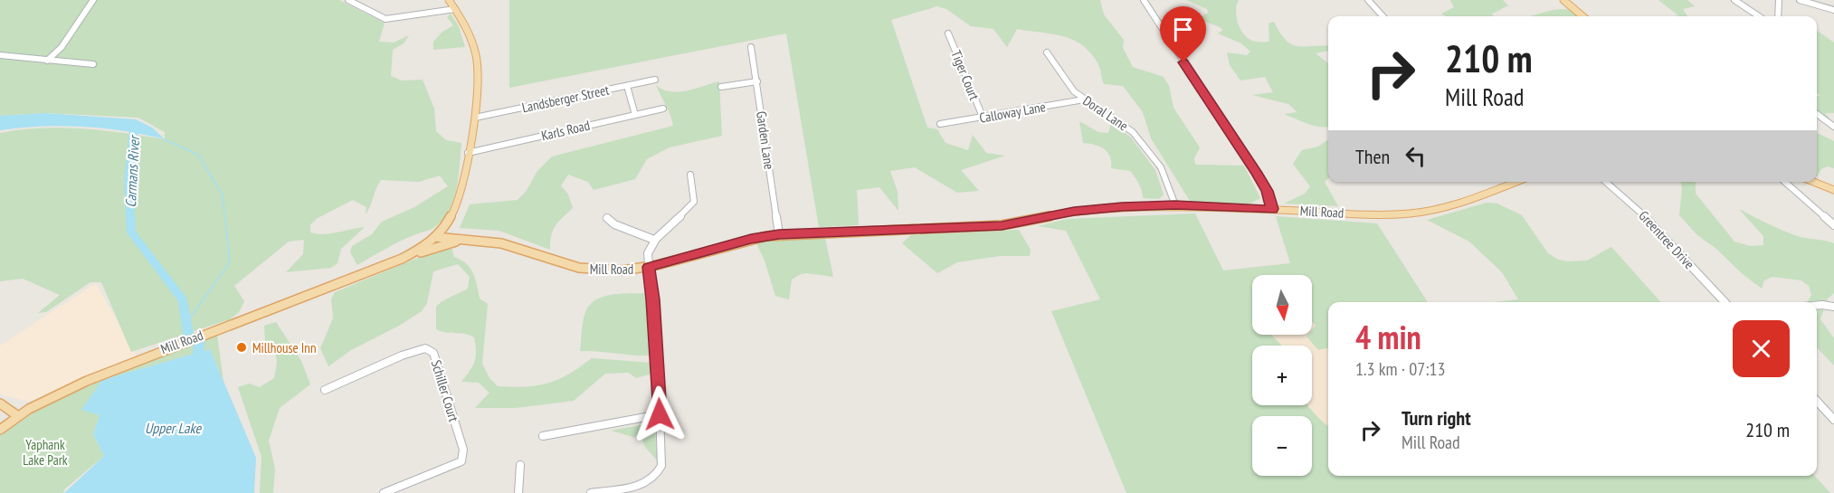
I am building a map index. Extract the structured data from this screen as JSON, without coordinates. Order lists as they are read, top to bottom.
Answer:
{
  "streets": {
    "main road": ["Mill Road"],
    "street": [
      "Tiger Court",
      "Landsberger Street",
      "Calloway Lane",
      "Doral Lane",
      "Karls Road",
      "Garden Lane",
      "Greentree Drive",
      "Schiller Court"
    ]
  },
  "crossings": [
    ["Tiger Court", "Calloway Lane"],
    ["Calloway Lane", "Doral Lane"],
    ["Doral Lane", "Mill Road"],
    ["Garden Lane", "Mill Road"]
  ],
  "water": ["Carmans River", "Upper Lake"],
  "parks": ["Yaphank Lake Park"],
  "places": ["Millhouse Inn"],
  "north": "bottom",
  "page": {
    "turn": ["210 m", "Mill Road"],
    "then": "Then",
    "map_buttons": ["+", "−"],
    "heading": ["4 min", "1.3 km · 07:13"],
    "list": [
      {
        "name": "Turn right",
        "note": "Mill Road",
        "value": "210 m"
      }
    ]
  }
}
